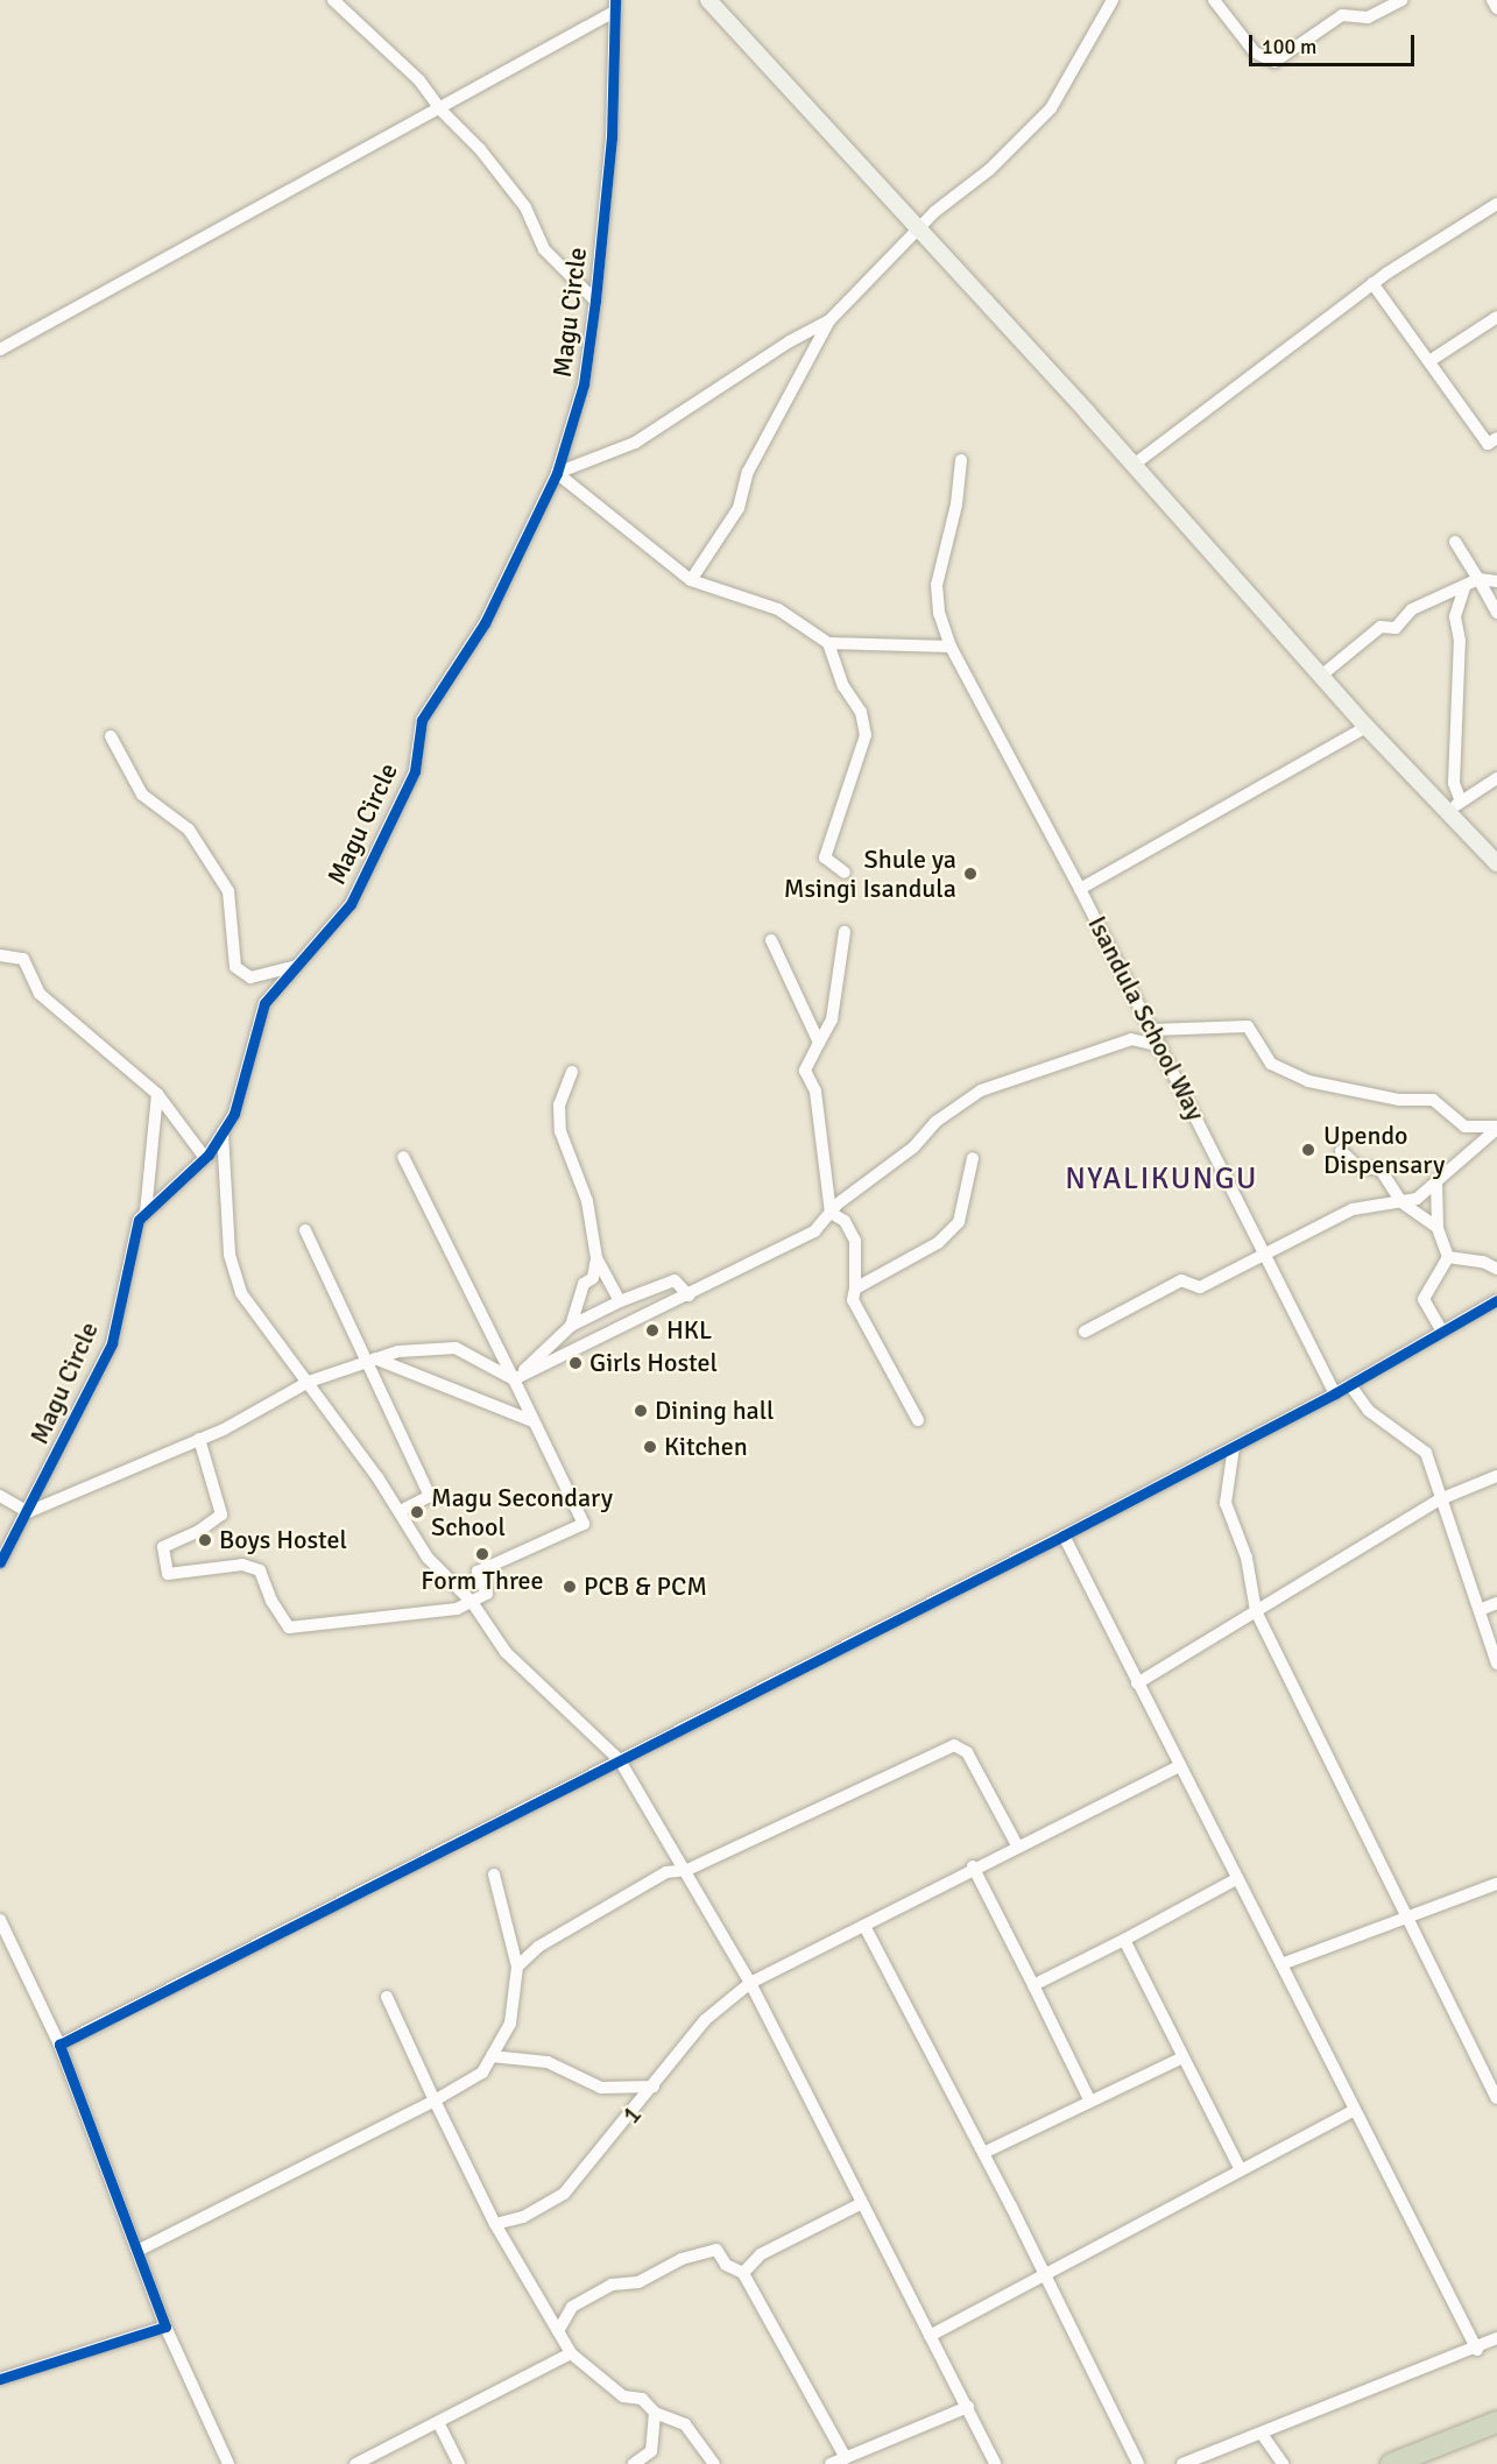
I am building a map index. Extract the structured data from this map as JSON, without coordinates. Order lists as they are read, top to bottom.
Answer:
{
  "streets": {
    "street": ["Magu Circle", "Isandula School Way", "1"]
  },
  "districts": ["NYALIKUNGU"],
  "places": [
    "Shule ya Msingi Isandula",
    "Upendo Dispensary",
    "HKL",
    "Girls Hostel",
    "Dining hall",
    "Kitchen",
    "Magu Secondary School",
    "Boys Hostel",
    "Form Three",
    "PCB & PCM"
  ],
  "scale_bar": "100 m"
}
